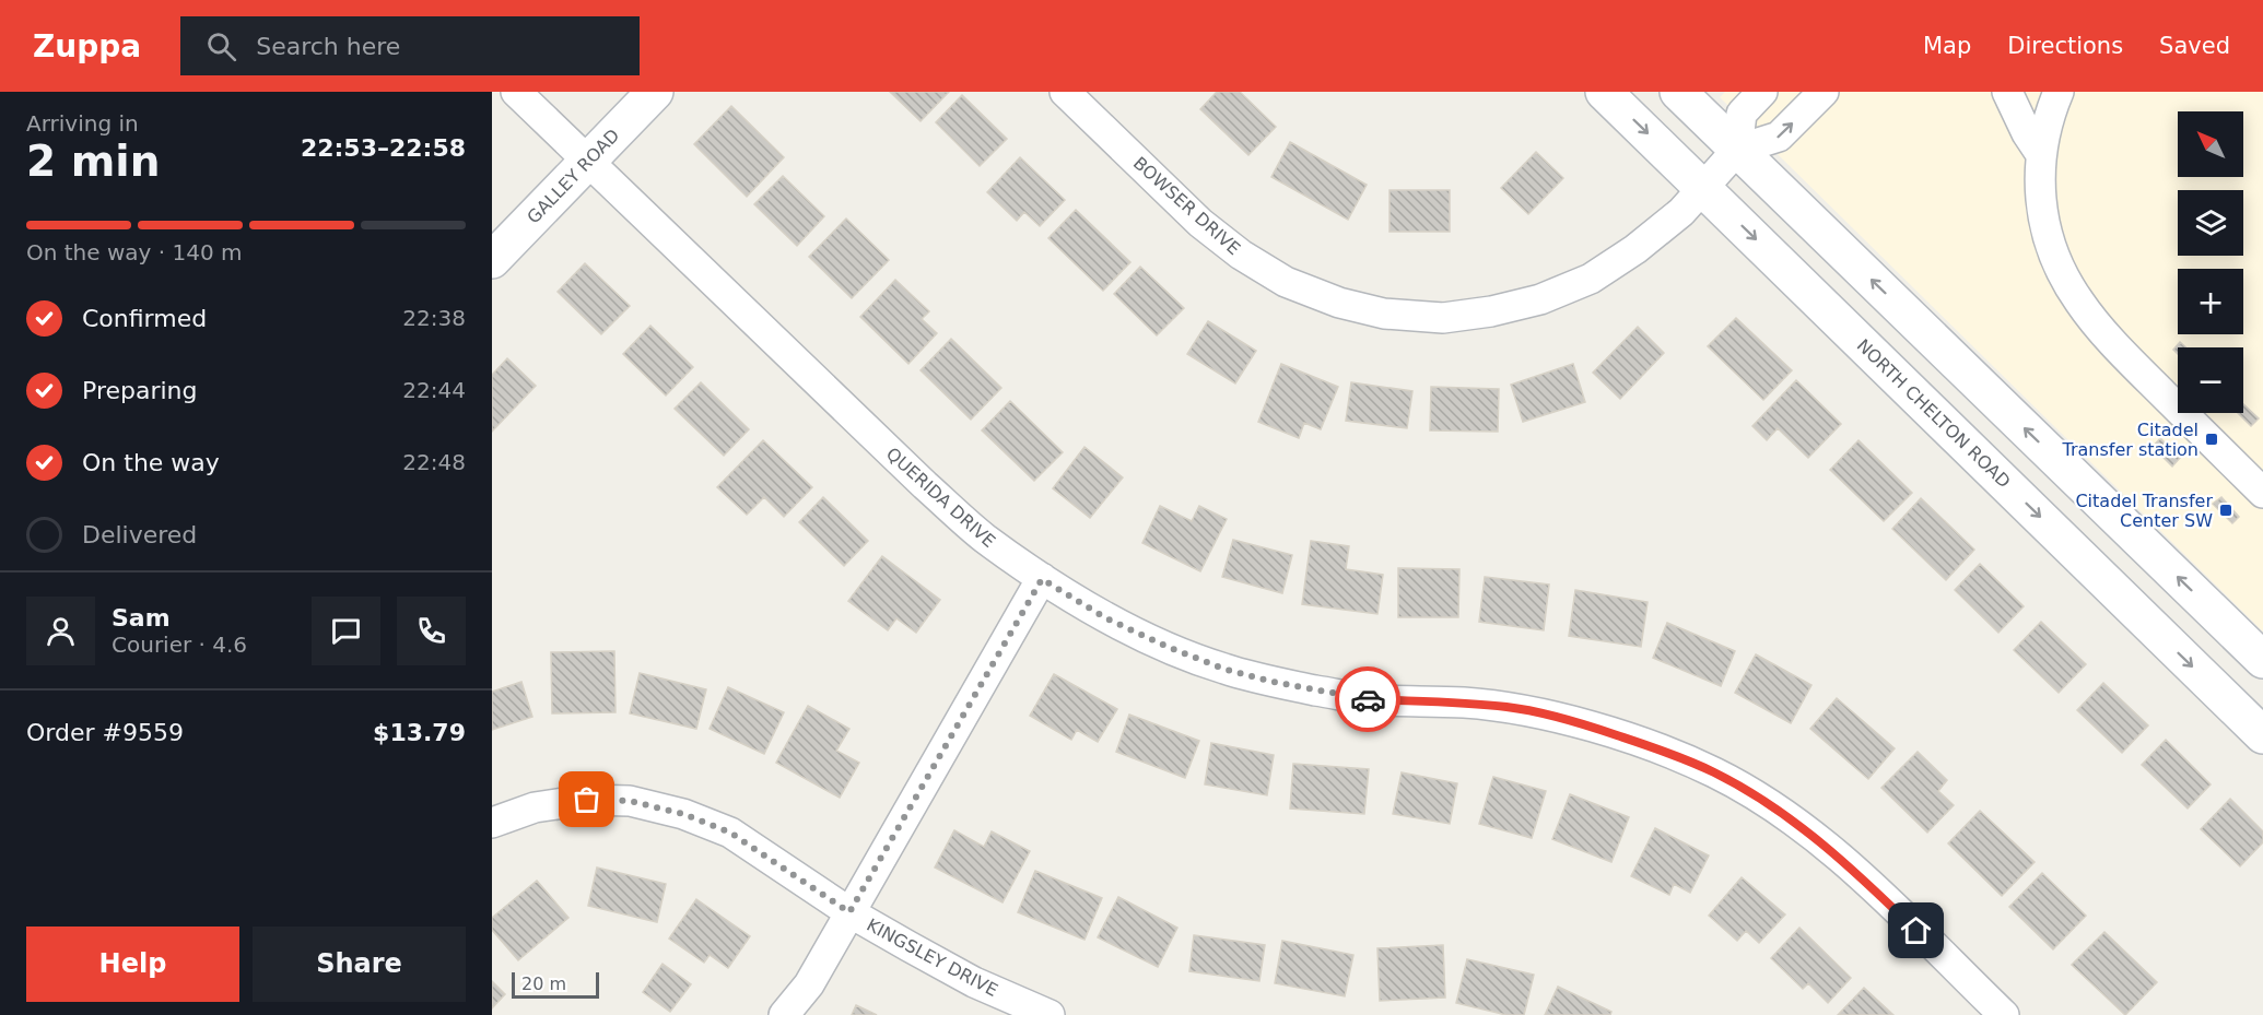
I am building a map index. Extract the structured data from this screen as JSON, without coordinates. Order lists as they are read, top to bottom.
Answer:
{
  "streets": {
    "main road": ["GALLEY ROAD", "NORTH CHELTON ROAD"],
    "street": ["BOWSER DRIVE", "QUERIDA DRIVE", "KINGSLEY DRIVE"]
  },
  "crossings": [
    ["GALLEY ROAD", "QUERIDA DRIVE"],
    ["BOWSER DRIVE", "NORTH CHELTON ROAD"]
  ],
  "places": {
    "transit": ["Citadel Transfer station", "Citadel Transfer Center SW"]
  },
  "scale_bar": "20 m",
  "north": "top left",
  "page": {
    "header": "Zuppa",
    "search": "Search here",
    "nav": ["Map", "Directions", "Saved"],
    "heading": ["2 min", "Arriving in", "22:53–22:58"],
    "panel": [
      "Sam",
      "Courier · 4.6",
      "Order #9559",
      "$13.79"
    ],
    "map_buttons": ["+", "−"],
    "bar": "On the way · 140 m",
    "list": [
      ["Confirmed", "22:38"],
      ["Preparing", "22:44"],
      ["On the way", "22:48"],
      "Delivered"
    ],
    "buttons": ["Help", "Share"],
    "scale": "20 m"
  }
}
